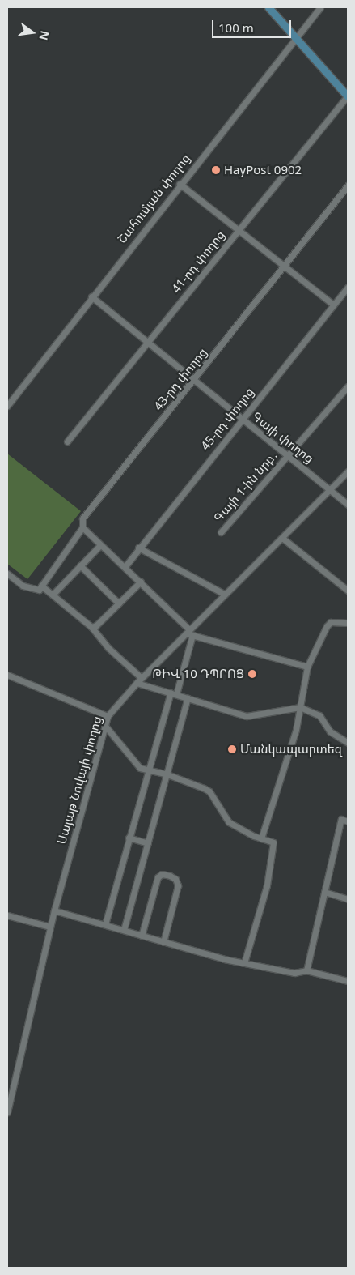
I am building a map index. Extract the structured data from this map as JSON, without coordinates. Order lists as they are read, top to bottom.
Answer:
{
  "streets": {
    "street": [
      "Շահումյան փողոց",
      "41-րդ փողոց",
      "43-րդ փողոց",
      "45-րդ փողոց",
      "Գայի փողոց",
      "Գայի 1-ին նրբ․",
      "Սայաթ Նովայի փողոց"
    ]
  },
  "crossings": [
    ["Շահումյան փողոց", "Գայի փողոց"],
    ["41-րդ փողոց", "Գայի փողոց"],
    ["43-րդ փողոց", "Գայի փողոց"],
    ["45-րդ փողոց", "Գայի փողոց"],
    ["Գայի փողոց", "Գայի 1-ին նրբ․"],
    ["Գայի փողոց", "Սայաթ Նովայի փողոց"]
  ],
  "places": ["HayPost 0902", "ԹԻՎ 10 ԴՊՐՈՑ", "Մանկապարտեզ"],
  "scale_bar": "100 m",
  "north": "right"
}
